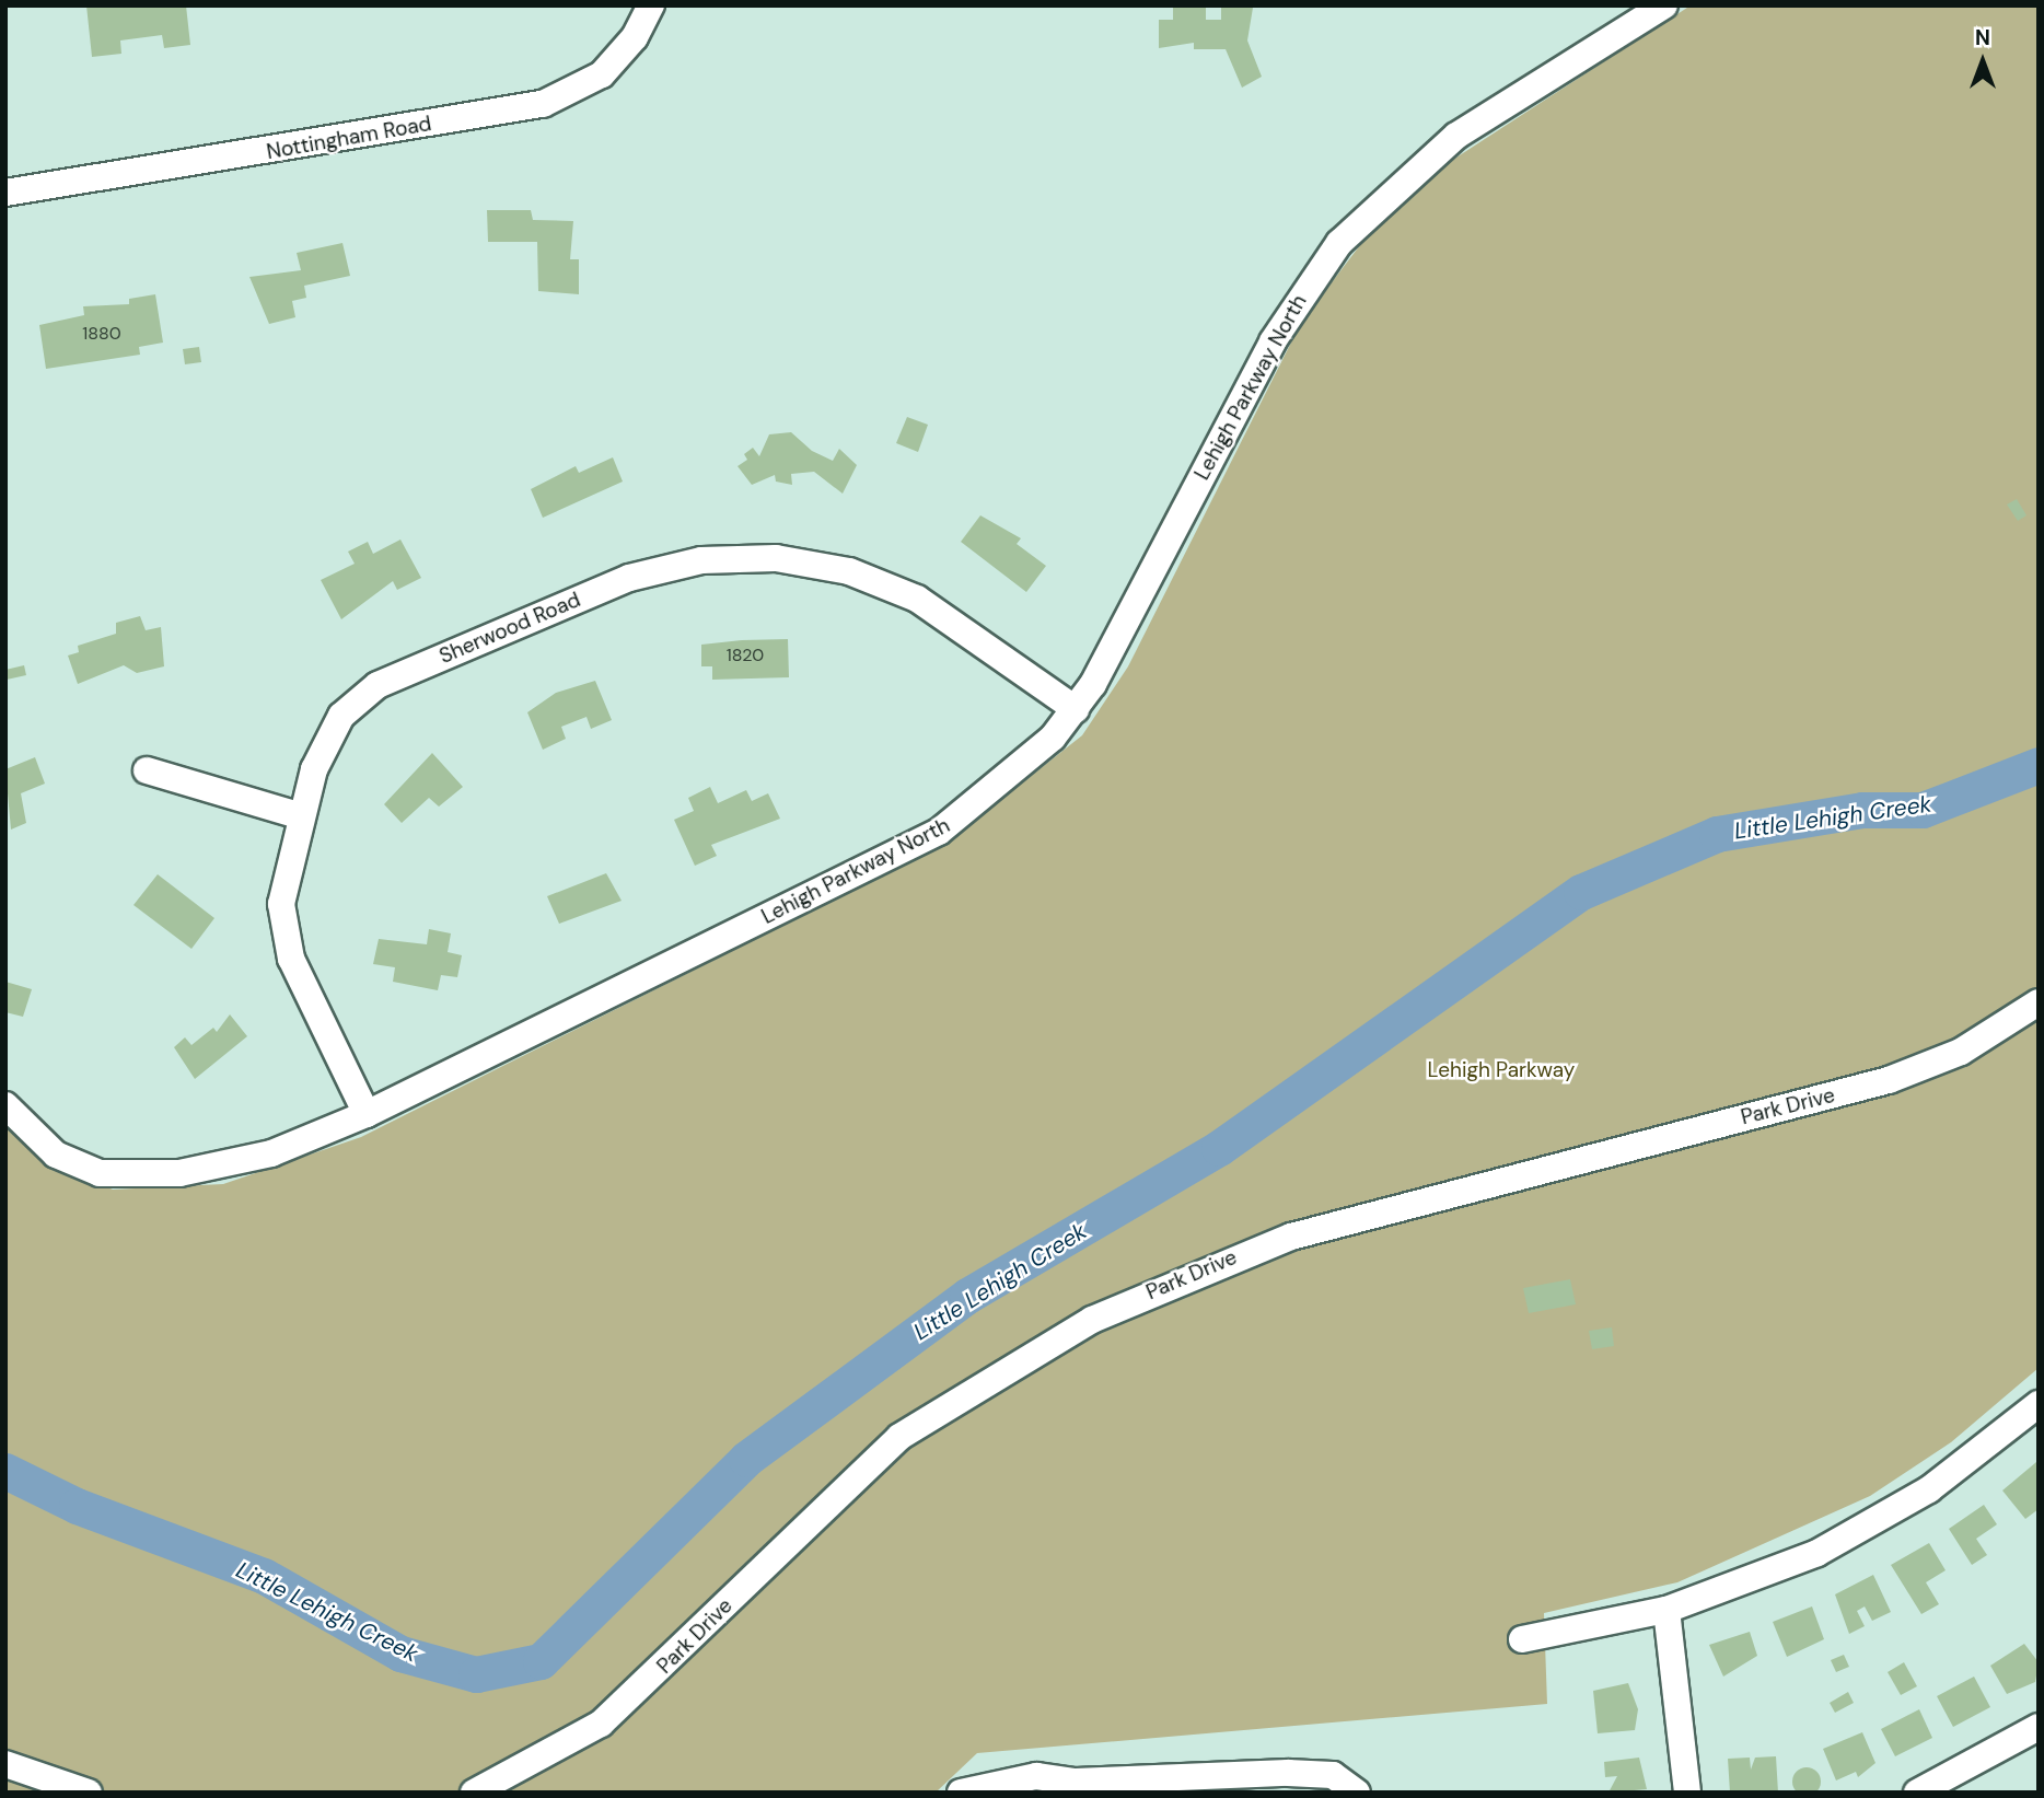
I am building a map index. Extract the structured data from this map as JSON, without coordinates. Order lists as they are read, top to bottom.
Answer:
{
  "streets": {
    "street": [
      "Nottingham Road",
      "Lehigh Parkway North",
      "Sherwood Road",
      "Park Drive"
    ]
  },
  "crossings": [
    ["Lehigh Parkway North", "Sherwood Road"]
  ],
  "water": ["Little Lehigh Creek"],
  "parks": ["Lehigh Parkway"],
  "house_numbers": ["1880", "1820"],
  "north": "top"
}
